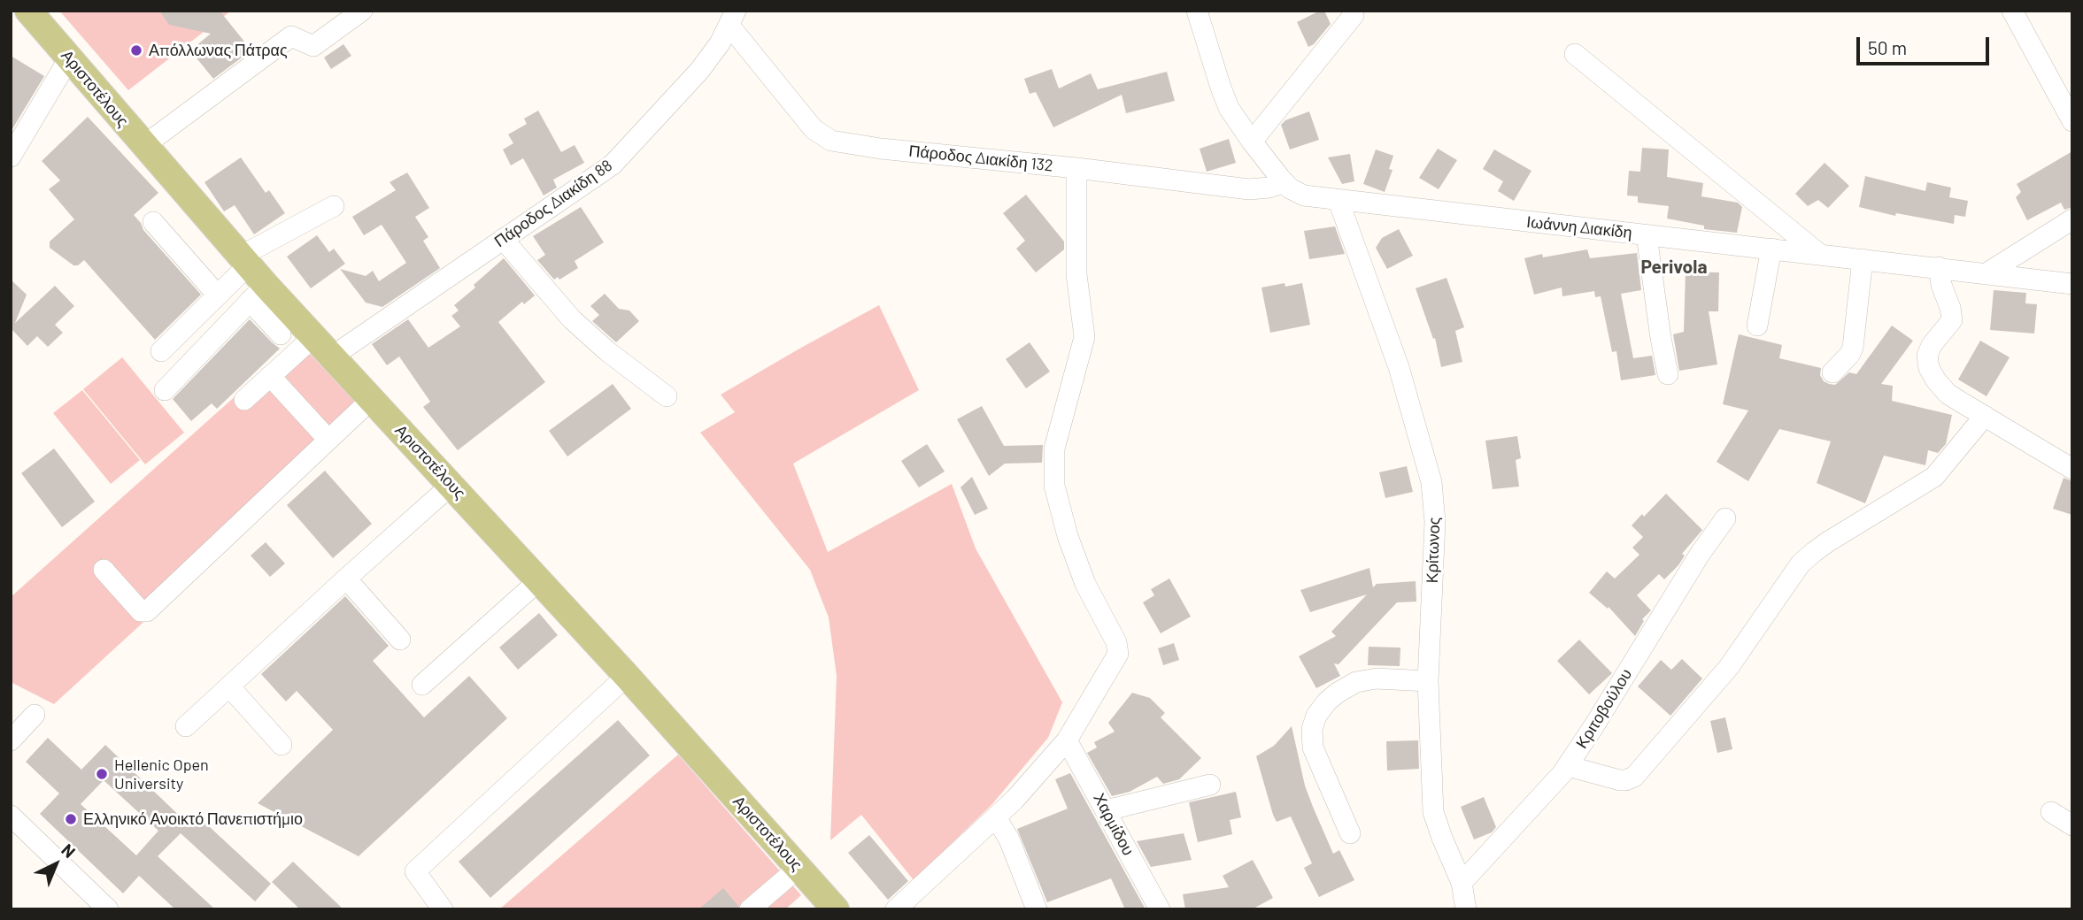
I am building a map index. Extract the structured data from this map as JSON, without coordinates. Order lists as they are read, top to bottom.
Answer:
{
  "streets": {
    "main road": ["Αριστοτέλους"],
    "street": [
      "Πάροδος Διακίδη 132",
      "Πάροδος Διακίδη 88",
      "Ιωάννη Διακίδη",
      "Κρίτωνος",
      "Κριτοβούλου",
      "Χαρμίδου"
    ]
  },
  "crossings": [
    ["Αριστοτέλους", "Πάροδος Διακίδη 88"],
    ["Πάροδος Διακίδη 132", "Πάροδος Διακίδη 88"],
    ["Πάροδος Διακίδη 132", "Ιωάννη Διακίδη"],
    ["Ιωάννη Διακίδη", "Κρίτωνος"],
    ["Κρίτωνος", "Κριτοβούλου"]
  ],
  "districts": ["Perivola"],
  "places": ["Απόλλωνας Πάτρας", "Hellenic Open University", "Ελληνικό Ανοικτό Πανεπιστήμιο"],
  "scale_bar": "50 m",
  "north": "top right"
}
